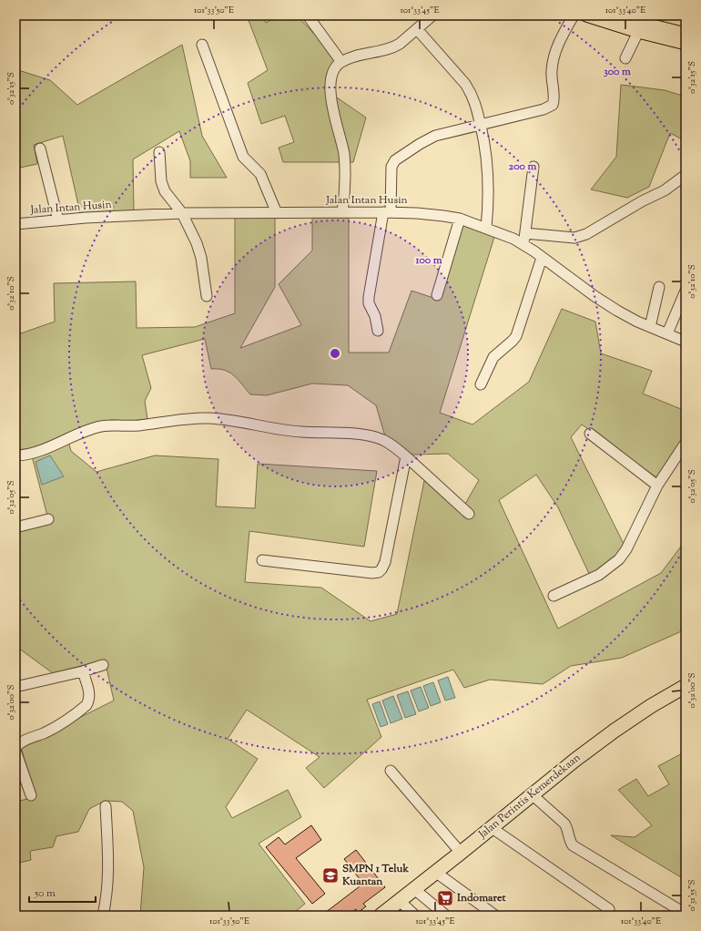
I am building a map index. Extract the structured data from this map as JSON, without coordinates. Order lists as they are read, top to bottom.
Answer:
{
  "streets": {
    "highway": ["Jalan Perintis Kemerdekaan"],
    "street": ["Jalan Intan Husin"]
  },
  "places": {
    "school or university": ["SMPN 1 Teluk Kuantan"],
    "supermarket": ["Indomaret"]
  },
  "scale_bar": "50 m",
  "coordinates": [
    "101°33'50\"E",
    "101°33'45\"E",
    "101°33'40\"E",
    "0°32'15\"S",
    "0°32'10\"S",
    "0°32'05\"S",
    "0°32'00\"S",
    "0°31'55\"S"
  ],
  "rings": ["300 m", "200 m", "100 m"]
}
